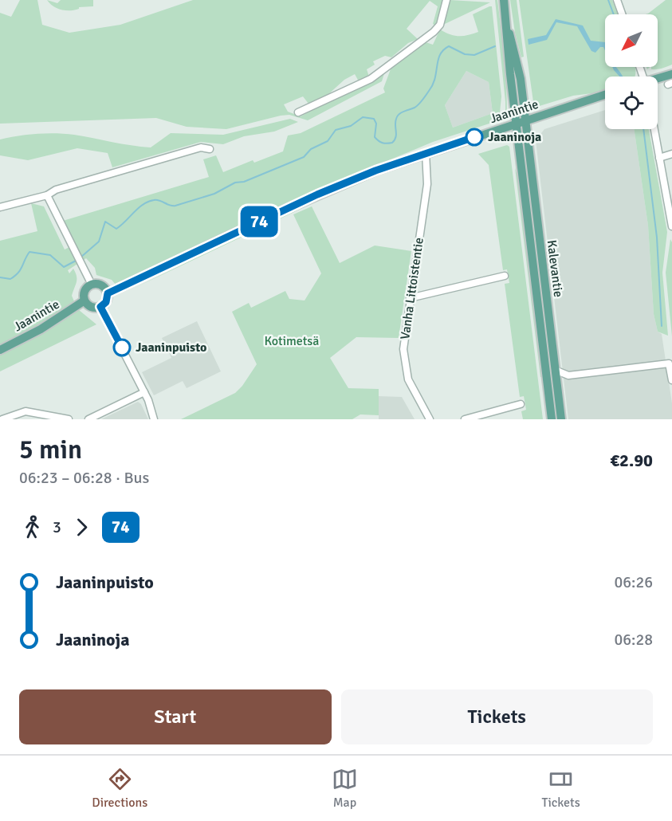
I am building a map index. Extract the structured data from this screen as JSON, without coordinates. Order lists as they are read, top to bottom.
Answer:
{
  "streets": {
    "main road": ["Jaanintie", "Kalevantie"],
    "street": ["Vanha Littoistentie"]
  },
  "crossings": [
    ["Jaanintie", "Kalevantie"],
    ["Jaanintie", "Vanha Littoistentie"]
  ],
  "parks": ["Kotimetsä"],
  "places": ["Jaaninoja", "Jaaninpuisto"],
  "lines": ["bus line 74"],
  "north": "bottom left",
  "page": {
    "on_map": "74",
    "heading": ["5 min", "06:23 – 06:28 · Bus", "€2.90"],
    "legs": ["3", "74"],
    "list": [
      {
        "name": "Jaaninpuisto",
        "value": "06:26"
      },
      {
        "name": "Jaaninoja",
        "value": "06:28"
      }
    ],
    "buttons": ["Start", "Tickets"],
    "tabs": ["Directions", "Map", "Tickets"]
  }
}
